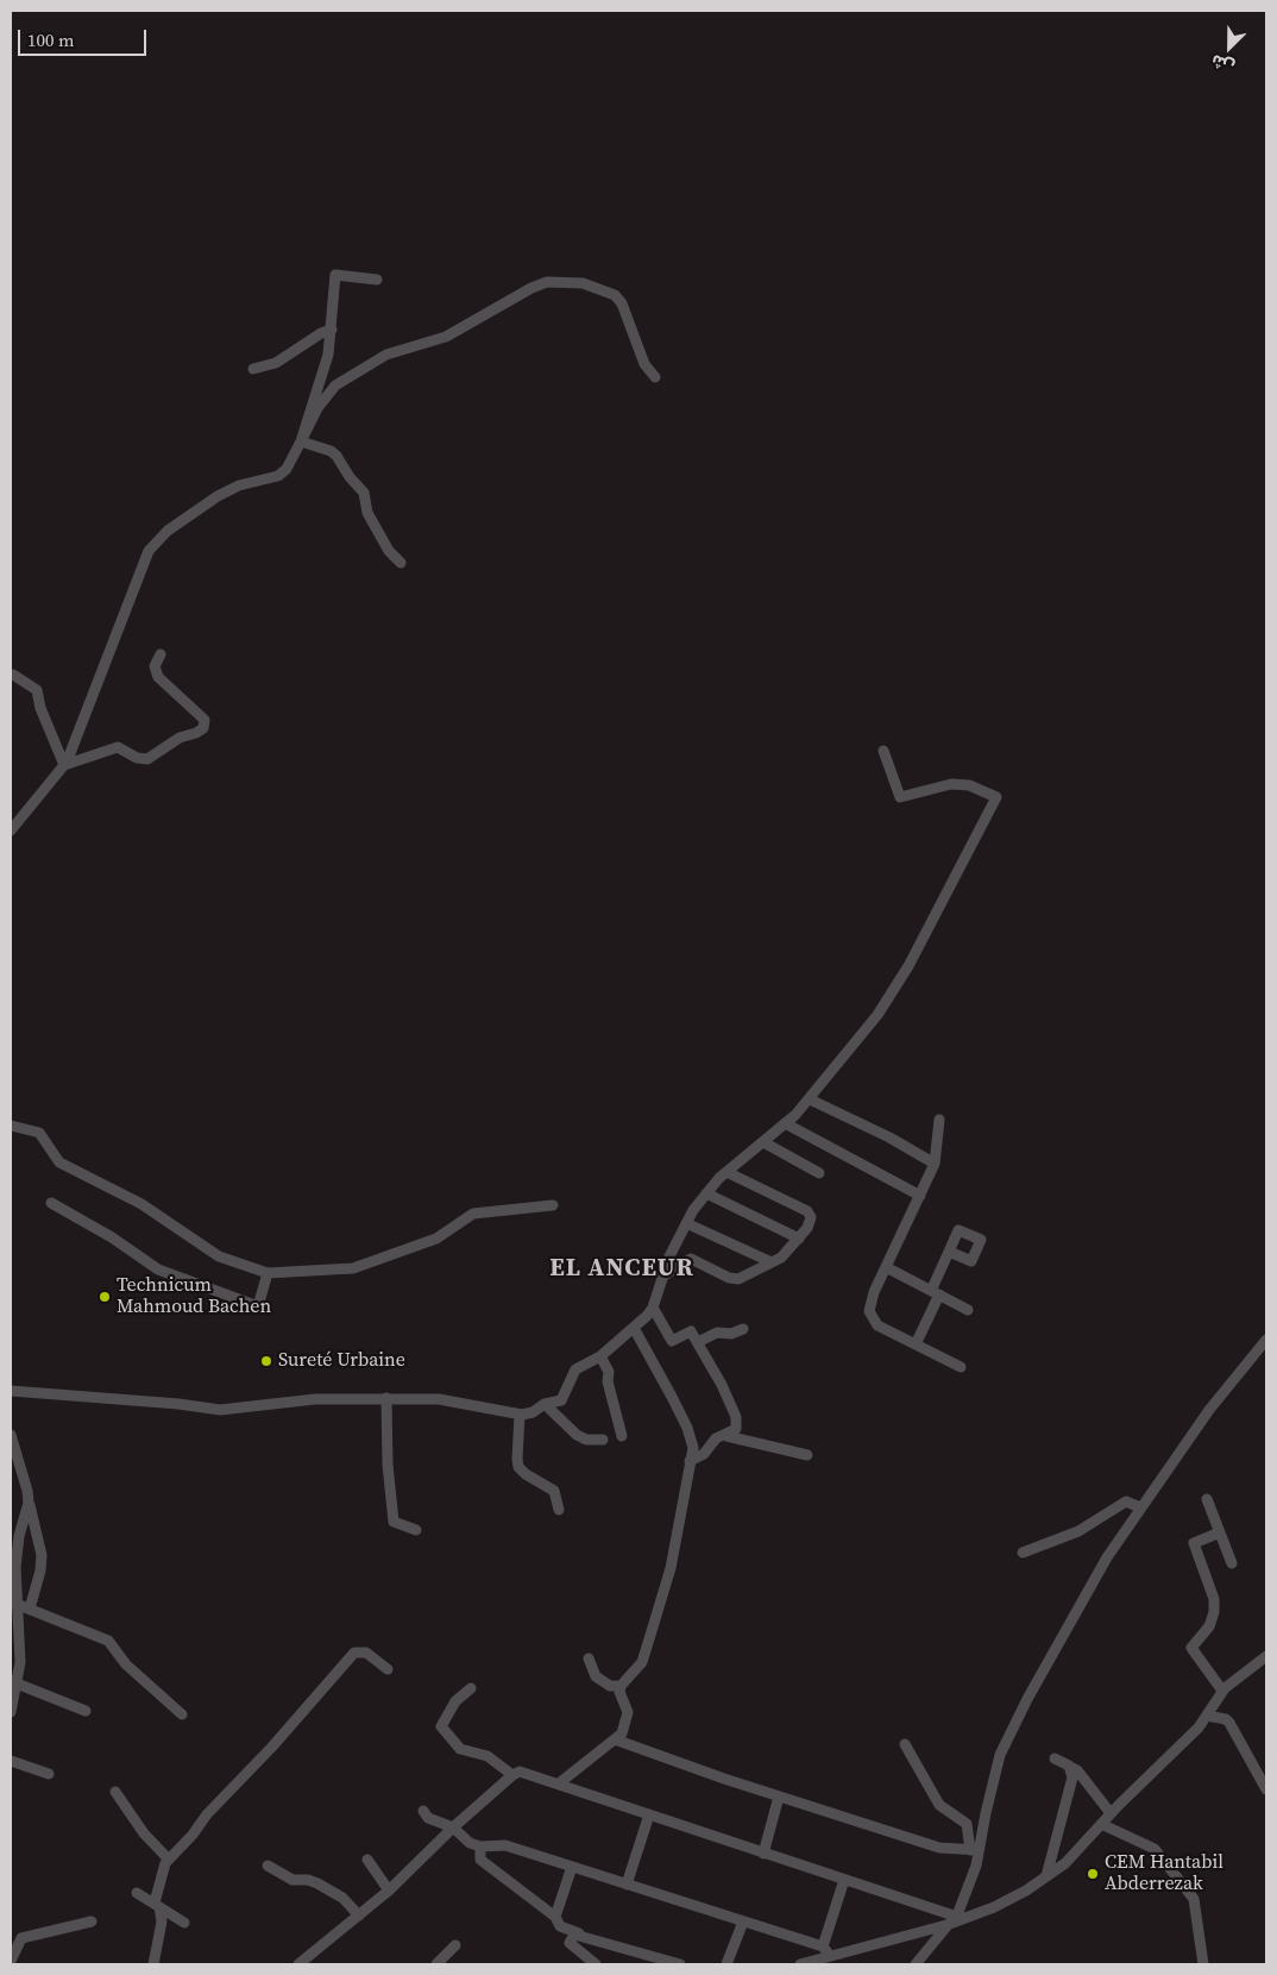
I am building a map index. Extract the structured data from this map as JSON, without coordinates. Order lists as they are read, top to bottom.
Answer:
{
  "districts": ["EL ANCEUR"],
  "places": ["Technicum Mahmoud Bachen", "Sureté Urbaine", "CEM Hantabil Abderrezak"],
  "scale_bar": "100 m",
  "north": "bottom left"
}
